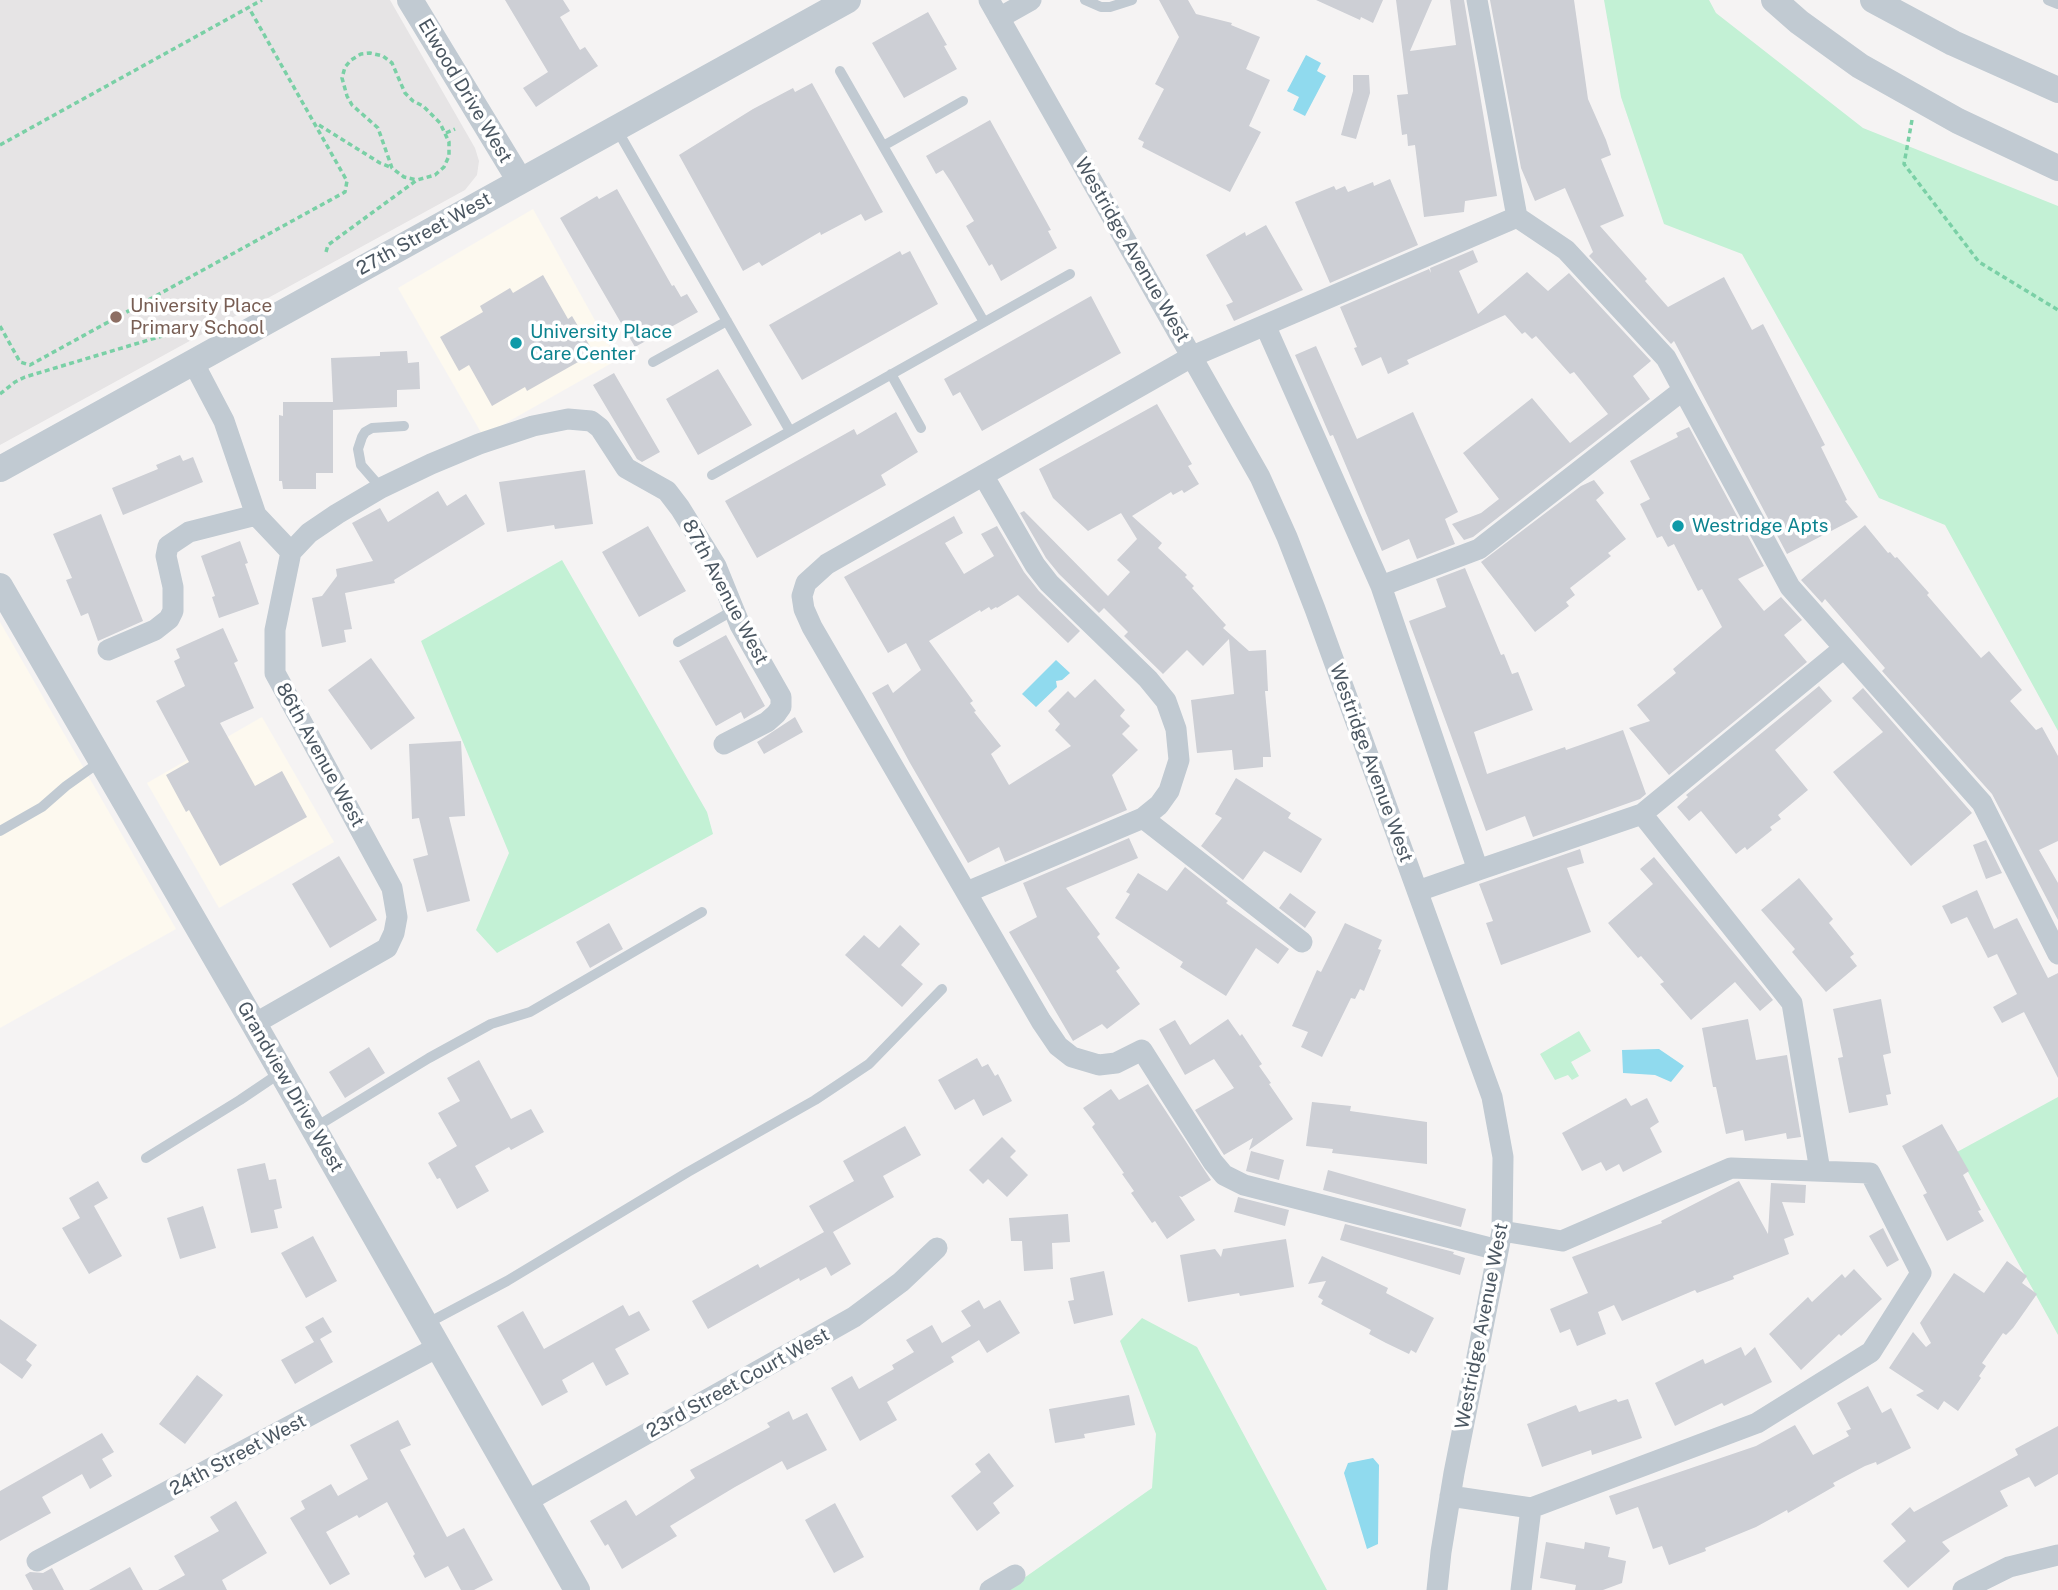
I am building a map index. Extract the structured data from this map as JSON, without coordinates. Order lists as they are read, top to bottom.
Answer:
{
  "streets": {
    "street": [
      "Elwood Drive West",
      "27th Street West",
      "Westridge Avenue West",
      "87th Avenue West",
      "86th Avenue West",
      "Grandview Drive West",
      "23rd Street Court West",
      "24th Street West"
    ]
  },
  "crossings": [
    ["Elwood Drive West", "27th Street West"],
    ["87th Avenue West", "86th Avenue West"],
    ["86th Avenue West", "Grandview Drive West"],
    ["Grandview Drive West", "23rd Street Court West"],
    ["Grandview Drive West", "24th Street West"]
  ],
  "places": ["University Place Primary School", "University Place Care Center", "Westridge Apts"]
}
